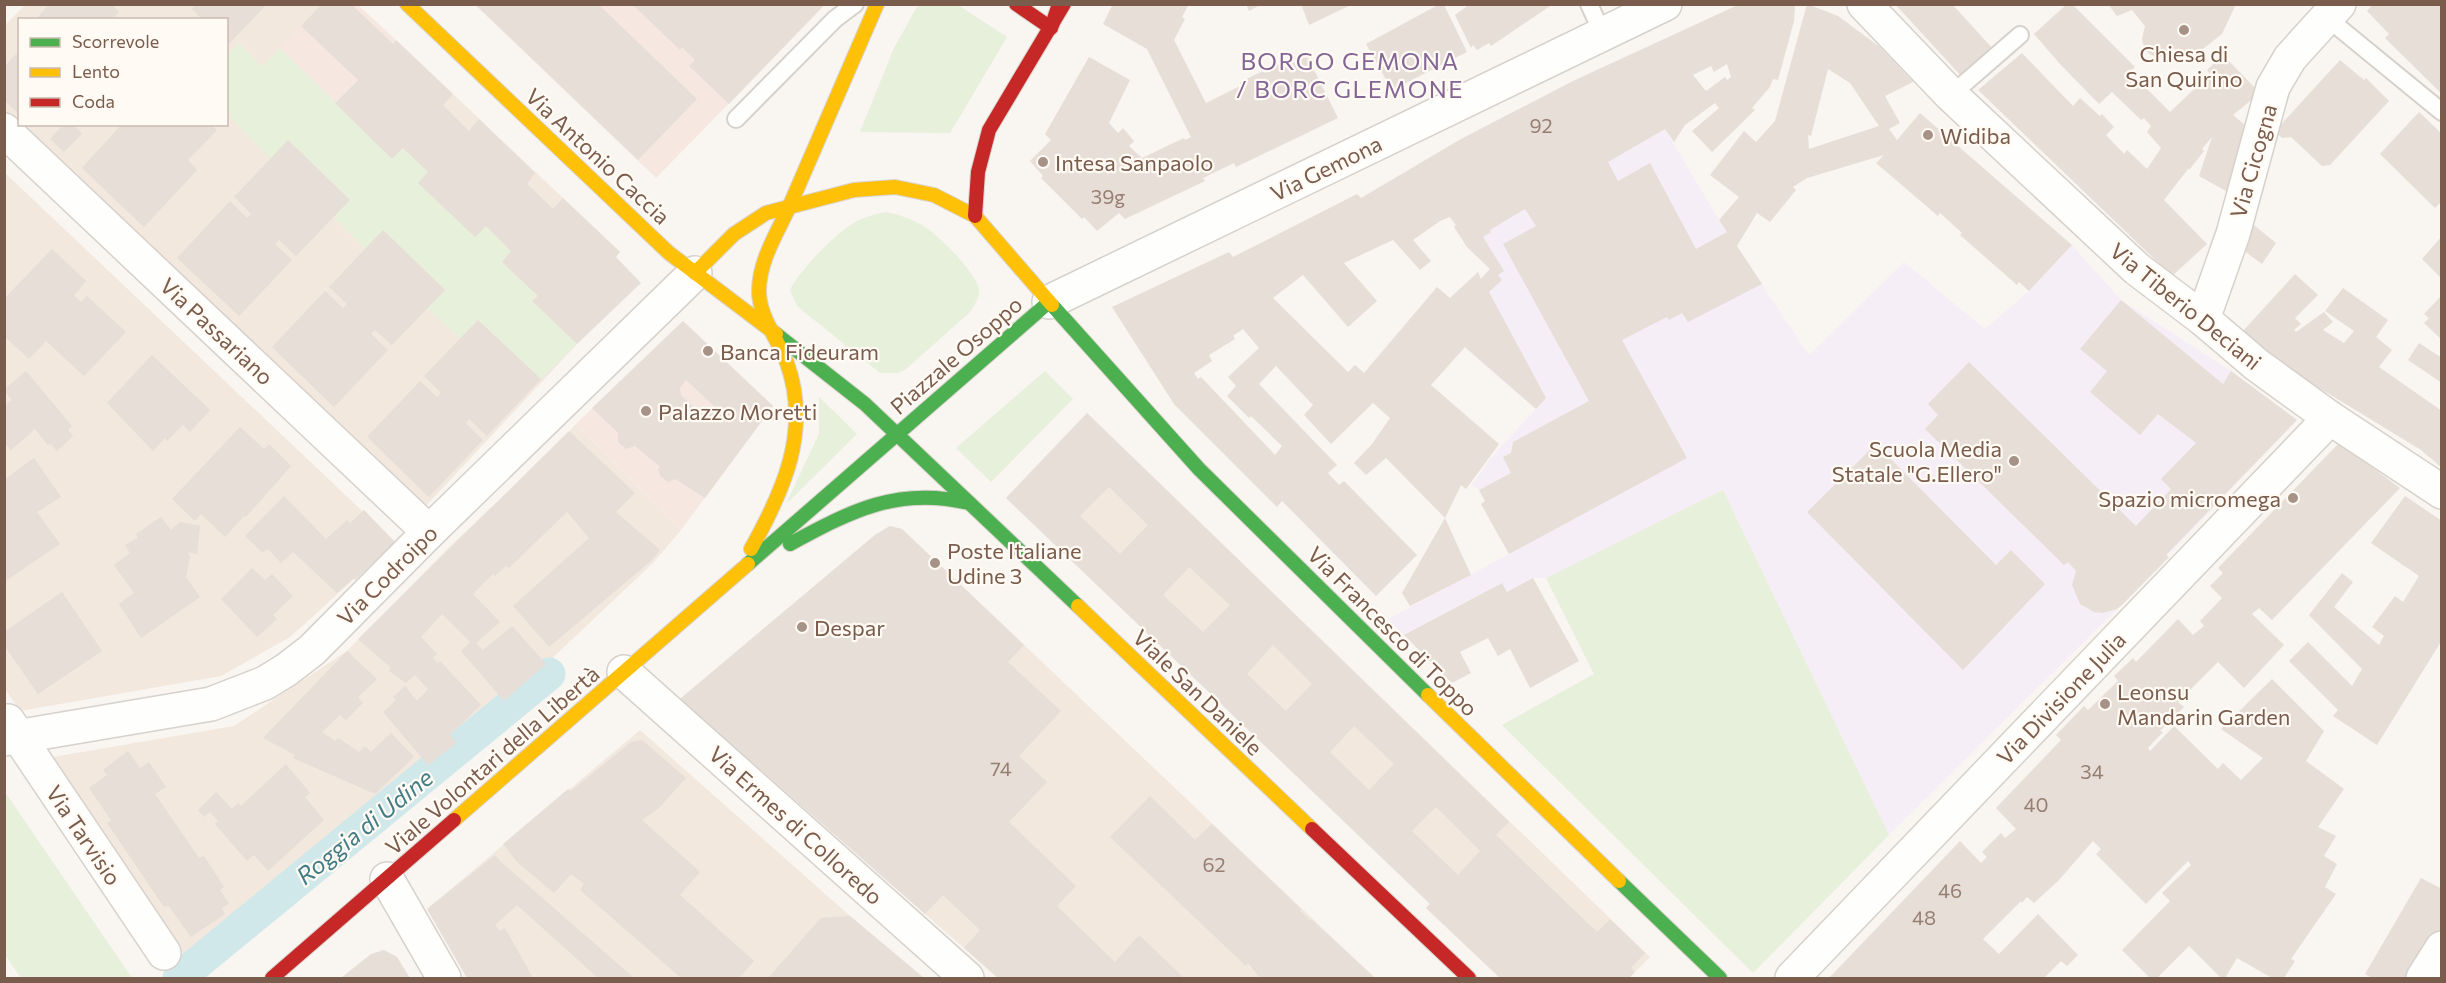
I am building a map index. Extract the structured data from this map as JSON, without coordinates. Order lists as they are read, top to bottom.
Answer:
{
  "streets": {
    "main road": [
      "Via Antonio Caccia",
      "Piazzale Osoppo",
      "Via Francesco di Toppo",
      "Viale San Daniele",
      "Viale Volontari della Libertà"
    ],
    "street": [
      "Via Cicogna",
      "Via Gemona",
      "Via Tiberio Deciani",
      "Via Passariano",
      "Via Codroipo",
      "Via Divisione Julia",
      "Via Ermes di Colloredo",
      "Via Tarvisio"
    ]
  },
  "crossings": [
    ["Via Antonio Caccia", "Piazzale Osoppo"],
    ["Via Antonio Caccia", "Via Codroipo"],
    ["Via Cicogna", "Via Tiberio Deciani"],
    ["Via Gemona", "Piazzale Osoppo"],
    ["Via Gemona", "Via Francesco di Toppo"],
    ["Via Tiberio Deciani", "Via Divisione Julia"],
    ["Via Passariano", "Via Codroipo"],
    ["Piazzale Osoppo", "Via Codroipo"],
    ["Piazzale Osoppo", "Via Francesco di Toppo"],
    ["Piazzale Osoppo", "Viale San Daniele"],
    ["Piazzale Osoppo", "Viale Volontari della Libertà"],
    ["Via Codroipo", "Via Tarvisio"],
    ["Viale Volontari della Libertà", "Via Ermes di Colloredo"]
  ],
  "districts": ["BORGO GEMONA / BORC GLEMONE"],
  "water": ["Roggia di Udine"],
  "places": [
    "Chiesa di San Quirino",
    "Widiba",
    "Intesa Sanpaolo",
    "Banca Fideuram",
    "Palazzo Moretti",
    "Scuola Media Statale \"G.Ellero\"",
    "Spazio micromega",
    "Poste Italiane Udine 3",
    "Despar",
    "Leonsu Mandarin Garden"
  ],
  "house_numbers": [
    "92",
    "39g",
    "74",
    "34",
    "40",
    "62",
    "46",
    "48"
  ],
  "legend": ["Scorrevole", "Lento", "Coda"]
}
